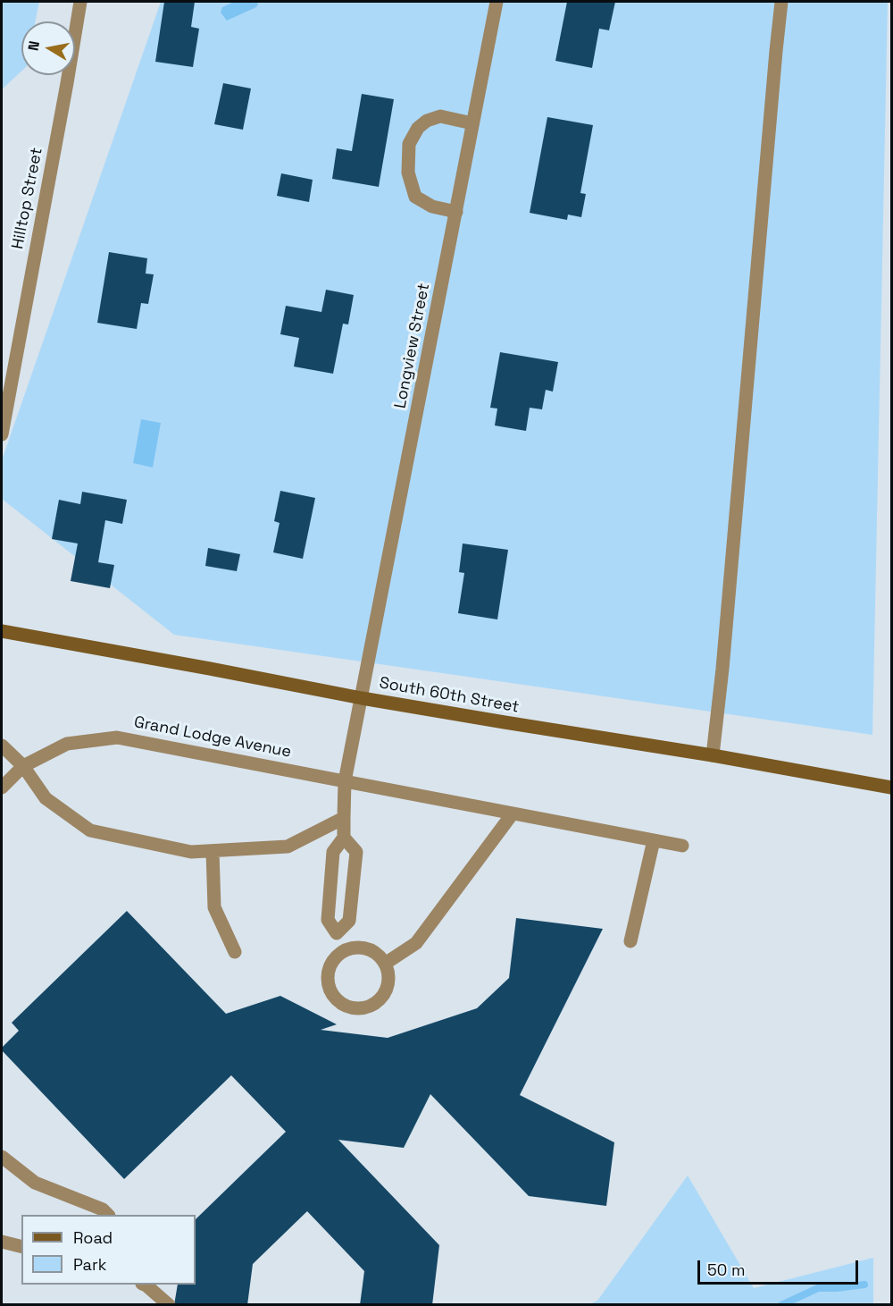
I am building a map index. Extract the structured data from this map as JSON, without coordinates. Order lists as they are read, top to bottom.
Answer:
{
  "streets": {
    "street": [
      "Hilltop Street",
      "Longview Street",
      "South 60th Street",
      "Grand Lodge Avenue"
    ]
  },
  "crossings": [
    ["Longview Street", "South 60th Street"]
  ],
  "legend": ["Road", "Park"],
  "scale_bar": "50 m",
  "north": "left"
}
